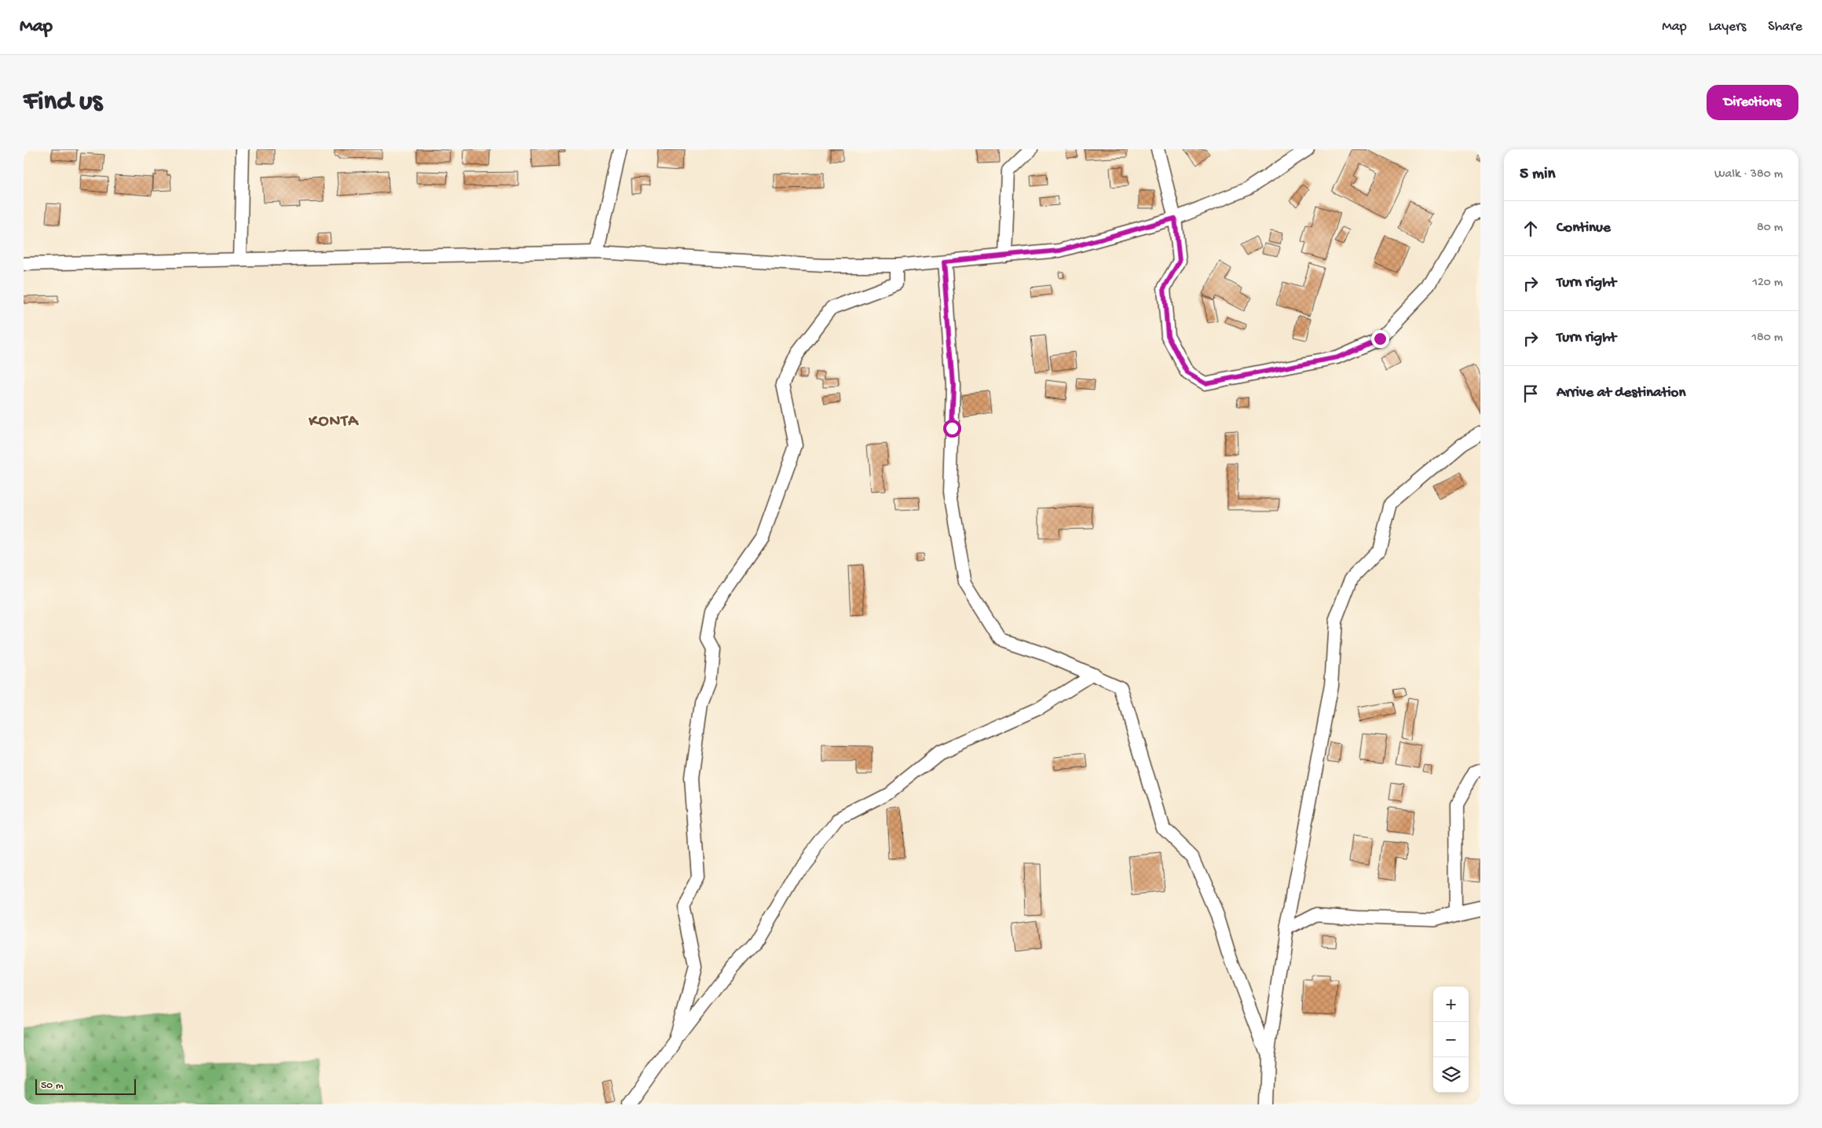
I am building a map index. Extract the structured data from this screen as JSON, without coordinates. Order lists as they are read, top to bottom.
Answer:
{
  "districts": ["KONTA"],
  "scale_bar": "50 m",
  "page": {
    "header": "Map",
    "nav": ["Map", "Layers", "Share"],
    "buttons": "Directions",
    "title": "Find us",
    "heading": ["5 min", "Walk · 380 m"],
    "list": [
      ["Continue", "80 m"],
      ["Turn right", "120 m"],
      ["Turn right", "180 m"],
      "Arrive at destination"
    ],
    "map_buttons": ["+", "−"],
    "scale": "50 m"
  }
}
